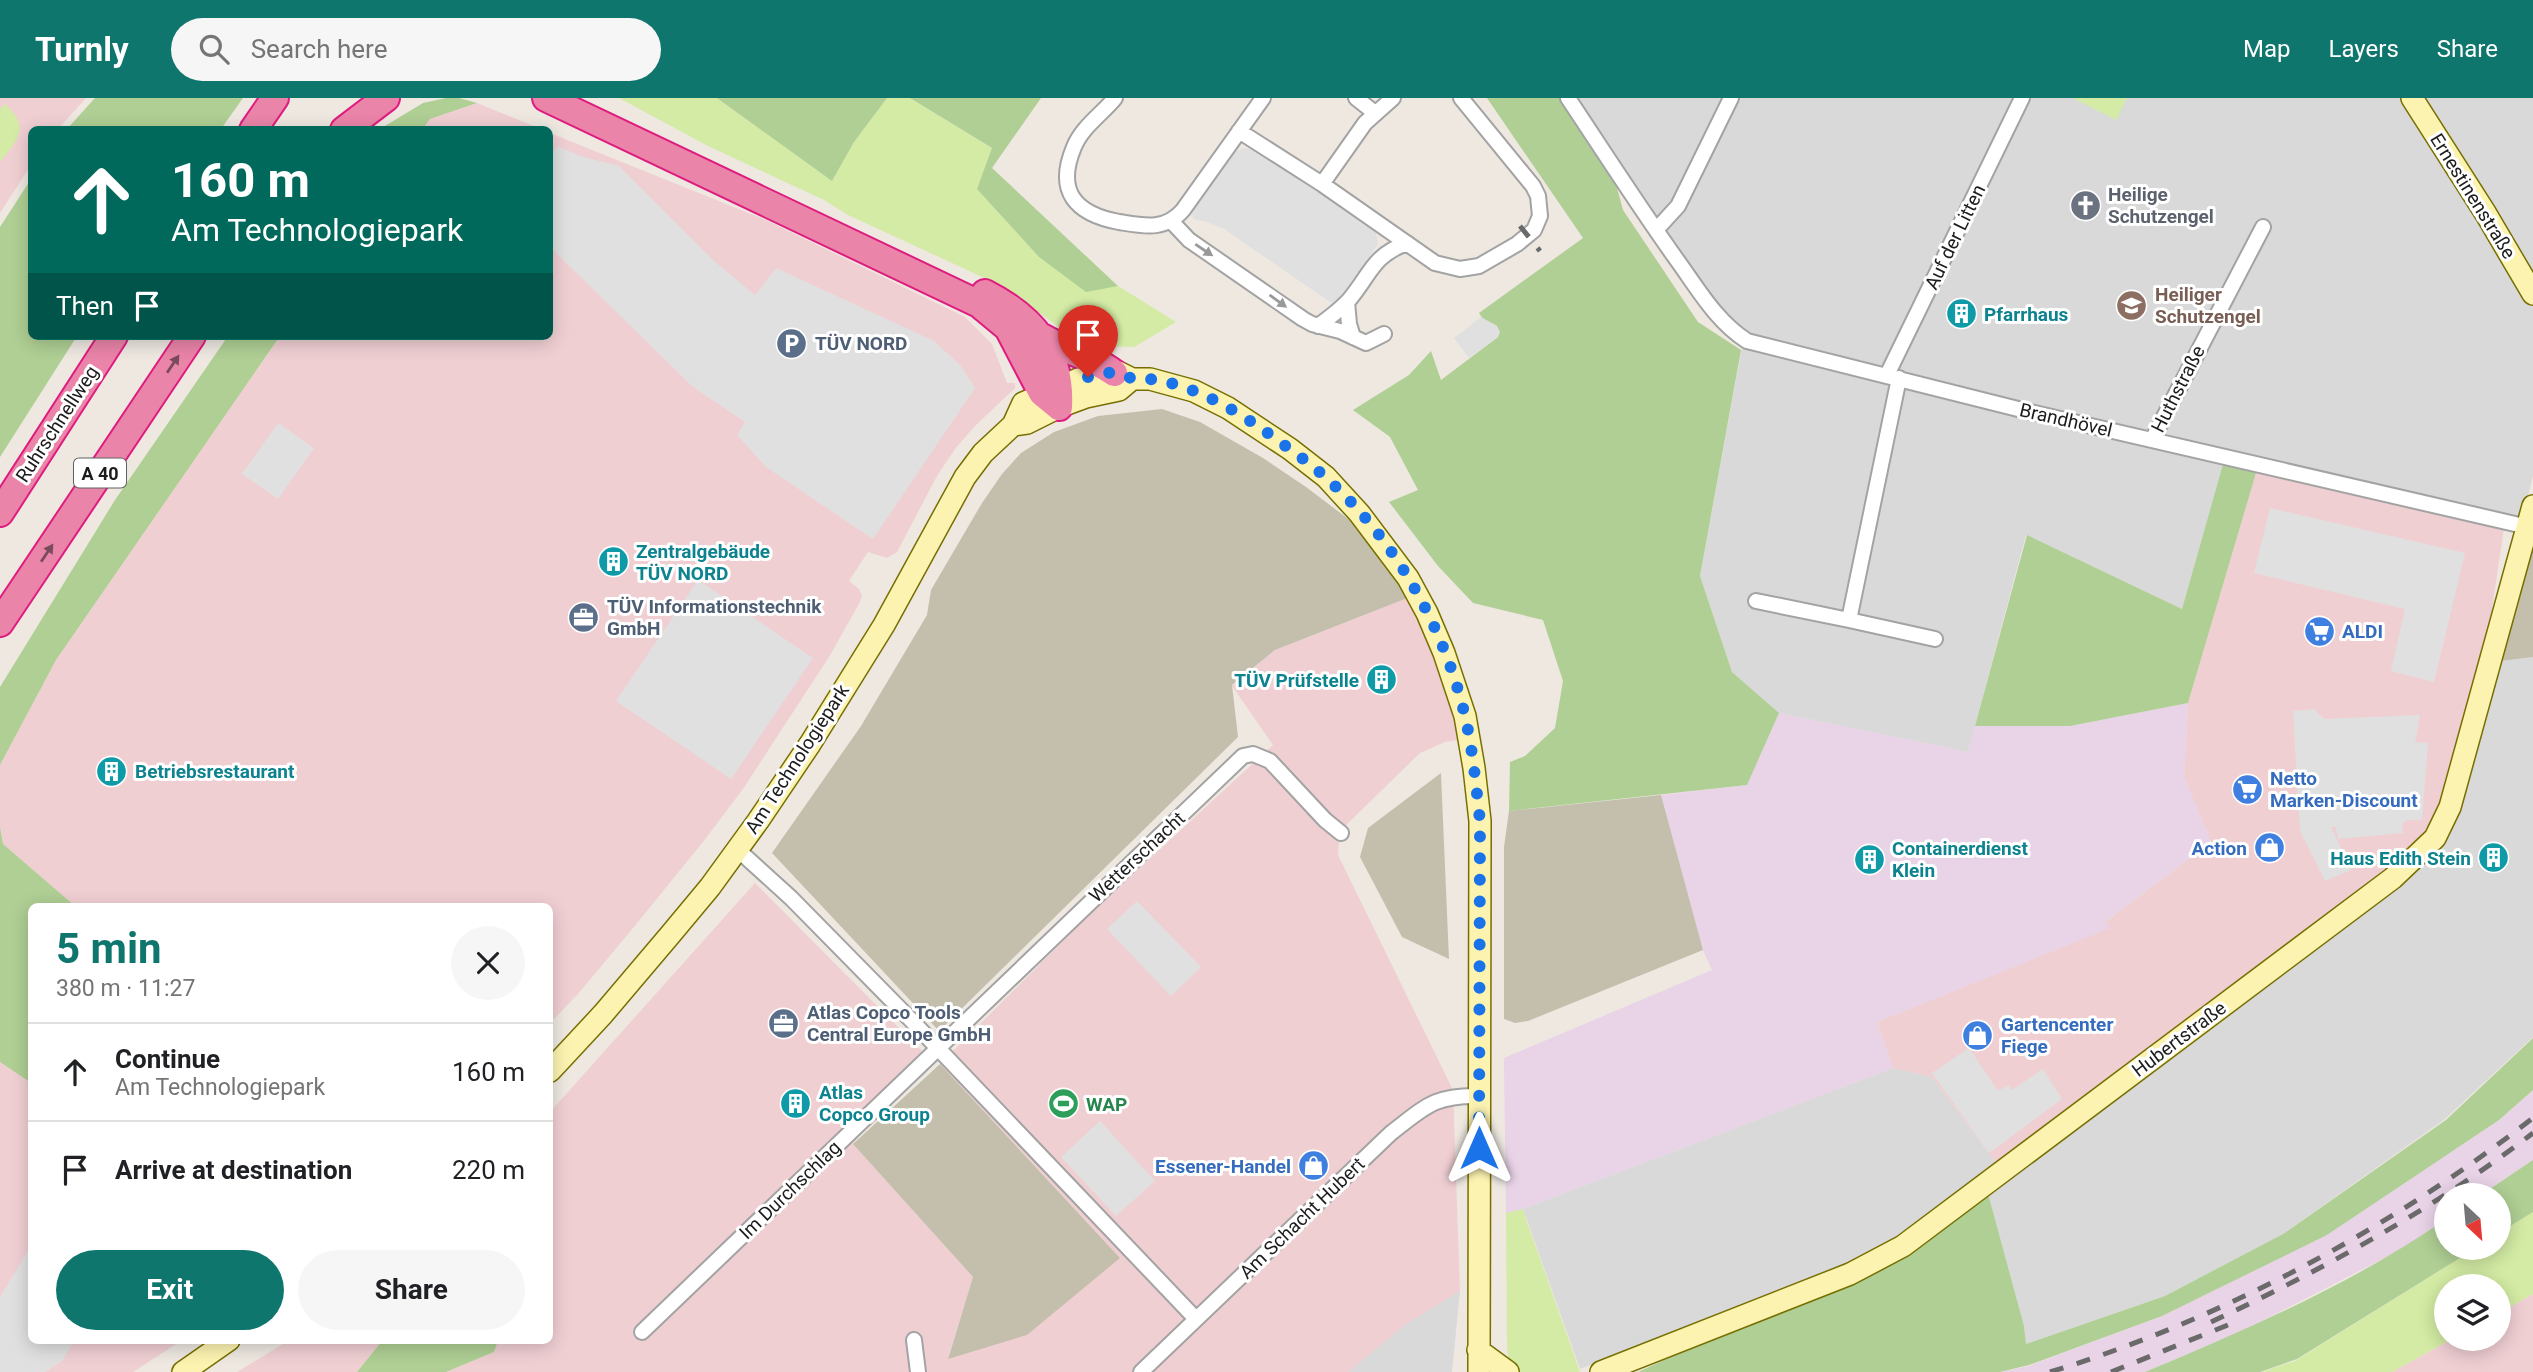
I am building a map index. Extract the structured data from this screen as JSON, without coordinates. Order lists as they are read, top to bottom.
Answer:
{
  "streets": {
    "highway": ["Ruhrschnellweg", "A 40"],
    "street": [
      "Ernestinenstraße",
      "Auf der Litten",
      "Huthstraße",
      "Brandhövel",
      "Am Technologiepark",
      "Wetterschacht",
      "Hubertstraße",
      "Im Durchschlag",
      "Am Schacht Hubert"
    ]
  },
  "crossings": [
    ["Auf der Litten", "Brandhövel"],
    ["Huthstraße", "Brandhövel"],
    ["Brandhövel", "Hubertstraße"],
    ["Am Technologiepark", "Am Schacht Hubert"],
    ["Wetterschacht", "Im Durchschlag"]
  ],
  "places": {
    "church": ["Heilige Schutzengel"],
    "school or university": ["Heiliger Schutzengel"],
    "building": [
      "Pfarrhaus",
      "Zentralgebäude TÜV NORD",
      "TÜV Prüfstelle",
      "Betriebsrestaurant",
      "Haus Edith Stein",
      "Containerdienst Klein",
      "Atlas Copco Group"
    ],
    "parking": ["TÜV NORD"],
    "office": ["TÜV Informationstechnik GmbH", "Atlas Copco Tools Central Europe GmbH"],
    "supermarket": ["ALDI", "Netto Marken-Discount"],
    "shop": ["Action", "Gartencenter Fiege", "Essener-Handel"],
    "sports": ["WAP"]
  },
  "north": "bottom right",
  "page": {
    "header": "Turnly",
    "search": "Search here",
    "nav": ["Map", "Layers", "Share"],
    "turn": ["160 m", "Am Technologiepark"],
    "then": "Then",
    "heading": ["5 min", "380 m · 11:27"],
    "list": [
      {
        "name": "Continue",
        "note": "Am Technologiepark",
        "value": "160 m"
      },
      {
        "name": "Arrive at destination",
        "value": "220 m"
      }
    ],
    "buttons": ["Exit", "Share"]
  }
}
